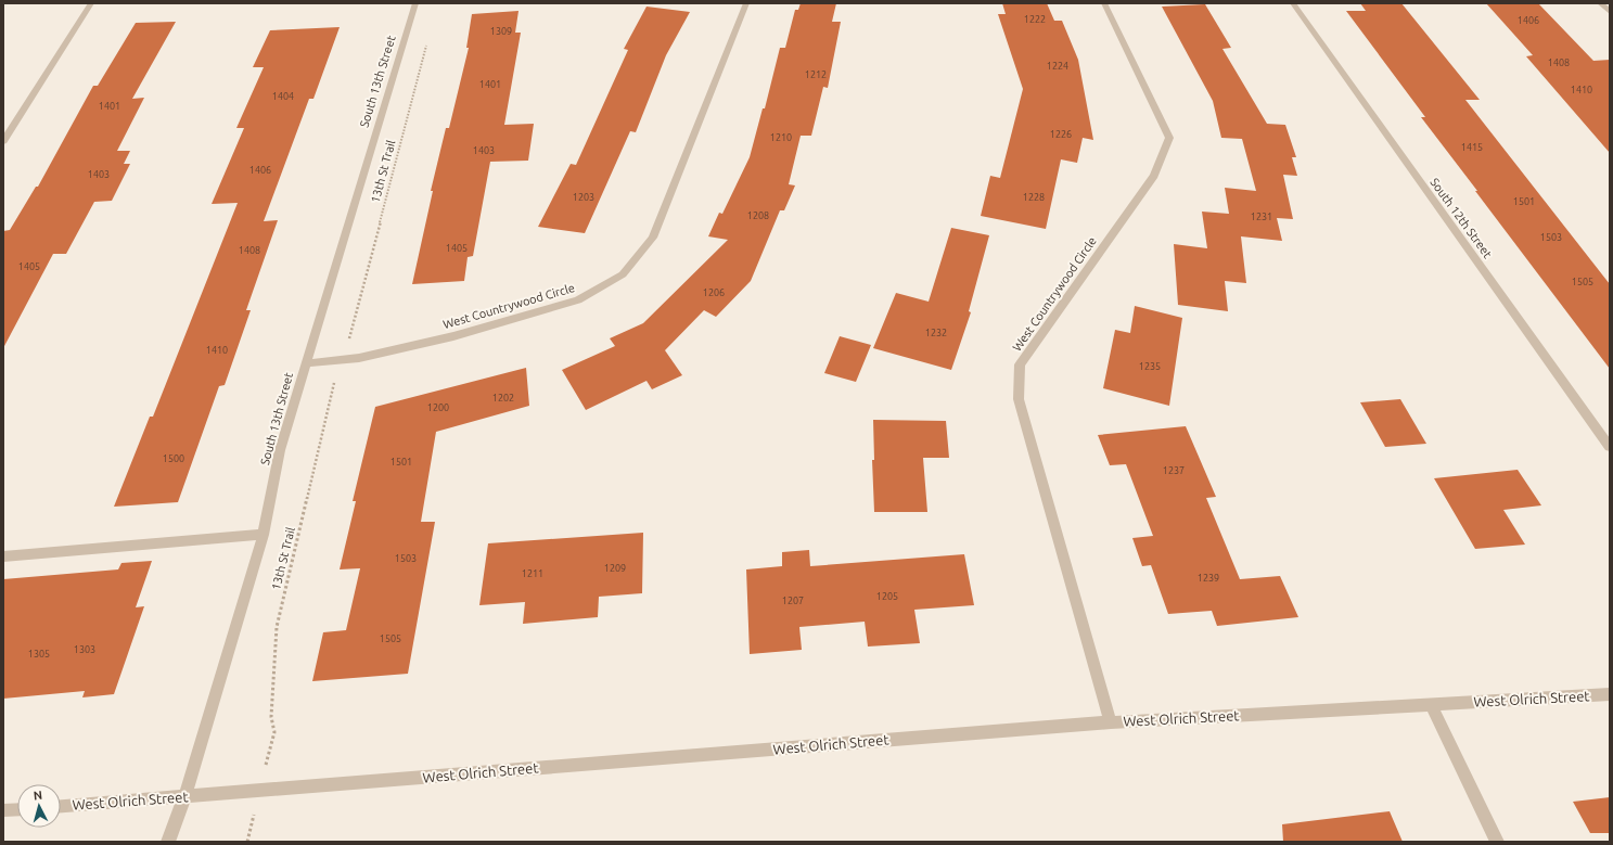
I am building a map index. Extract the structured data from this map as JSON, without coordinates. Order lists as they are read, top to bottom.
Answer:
{
  "streets": {
    "street": [
      "South 13th Street",
      "South 12th Street",
      "West Countrywood Circle",
      "West Olrich Street"
    ],
    "path": ["13th St Trail"]
  },
  "crossings": [
    ["South 13th Street", "West Countrywood Circle"],
    ["South 13th Street", "West Olrich Street"],
    ["West Countrywood Circle", "West Olrich Street"]
  ],
  "house_numbers": [
    "1222",
    "1406",
    "1309",
    "1408",
    "1224",
    "1212",
    "1401",
    "1410",
    "1404",
    "1401",
    "1226",
    "1210",
    "1415",
    "1403",
    "1406",
    "1403",
    "1203",
    "1228",
    "1501",
    "1208",
    "1231",
    "1503",
    "1405",
    "1408",
    "1405",
    "1505",
    "1206",
    "1232",
    "1410",
    "1235",
    "1202",
    "1200",
    "1500",
    "1501",
    "1237",
    "1503",
    "1209",
    "1211",
    "1239",
    "1205",
    "1207",
    "1505",
    "1303",
    "1305"
  ],
  "north": "top"
}
